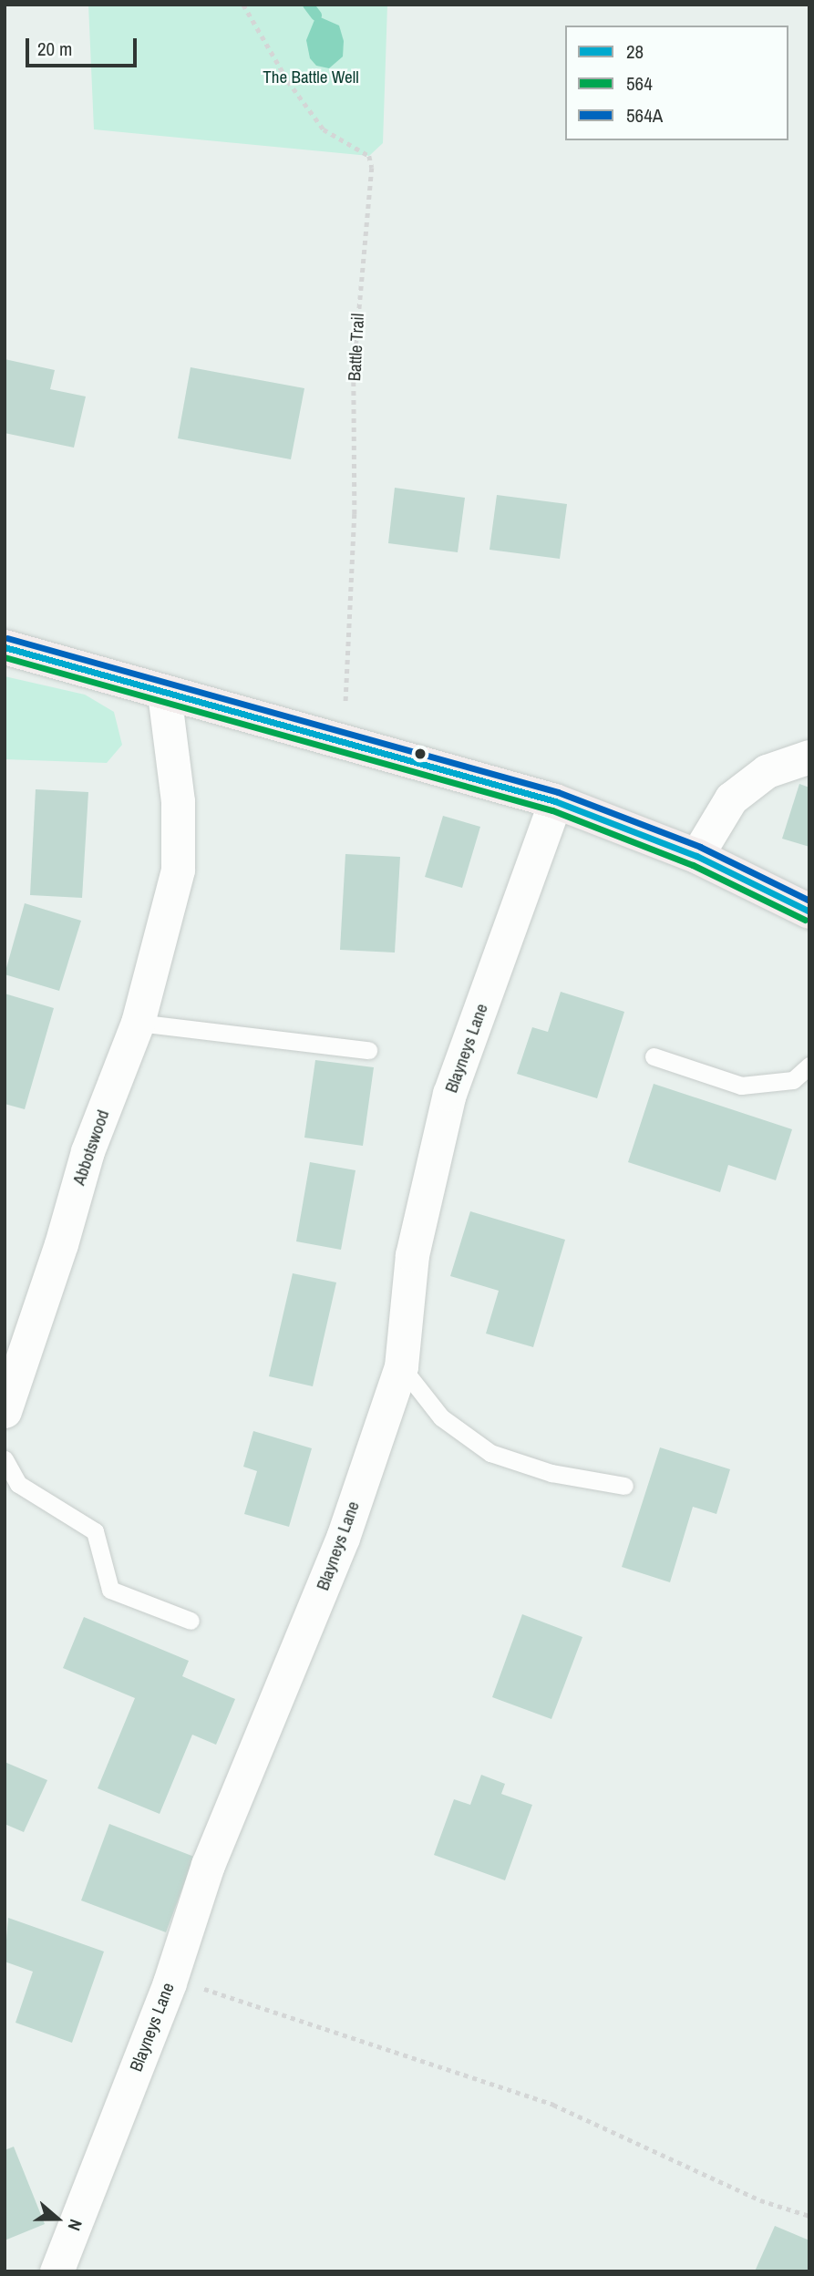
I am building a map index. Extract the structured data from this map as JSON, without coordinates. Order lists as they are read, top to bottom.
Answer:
{
  "streets": {
    "street": ["Blayneys Lane", "Abbotswood"],
    "path": ["Battle Trail"]
  },
  "parks": ["The Battle Well"],
  "lines": ["transit line 564A", "transit line 28", "transit line 564"],
  "legend": ["28", "564", "564A"],
  "scale_bar": "20 m",
  "north": "right"
}
